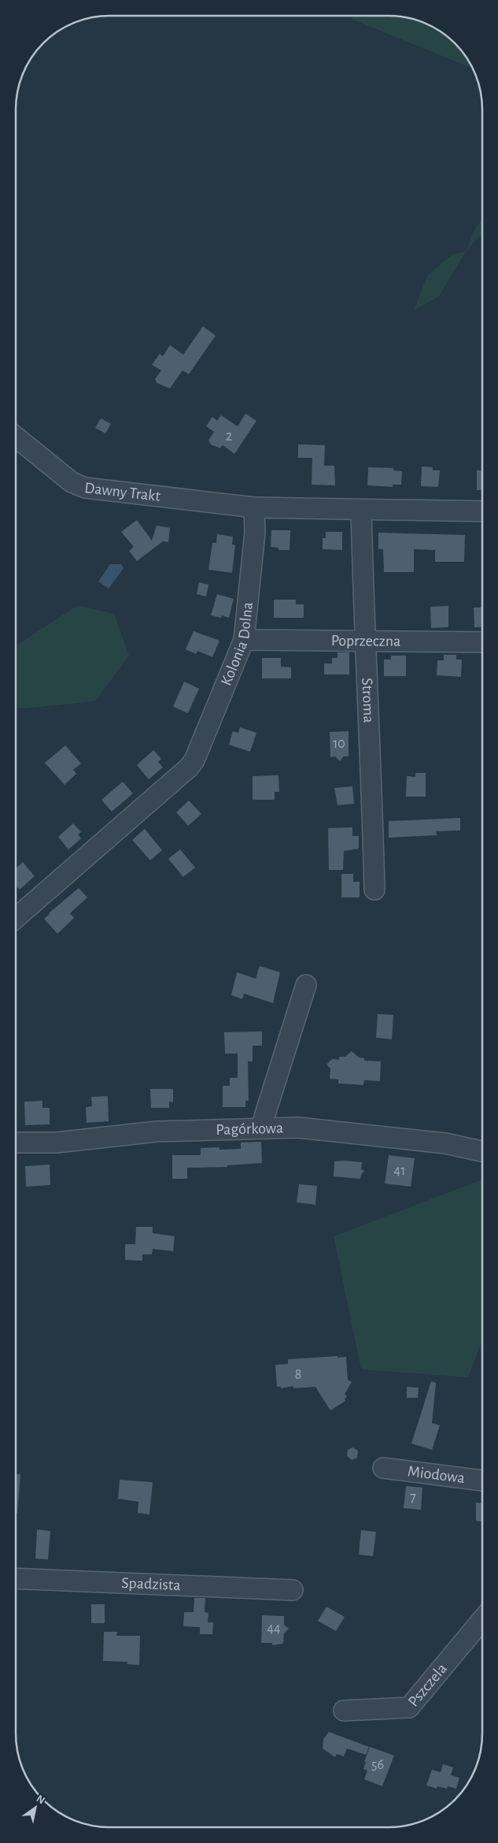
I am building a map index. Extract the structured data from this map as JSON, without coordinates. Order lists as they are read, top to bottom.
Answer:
{
  "streets": {
    "street": [
      "Dawny Trakt",
      "Poprzeczna",
      "Kolonia Dolna",
      "Stroma",
      "Pagórkowa",
      "Miodowa",
      "Spadzista",
      "Pszczela"
    ]
  },
  "crossings": [
    ["Dawny Trakt", "Kolonia Dolna"],
    ["Poprzeczna", "Kolonia Dolna"],
    ["Poprzeczna", "Stroma"]
  ],
  "house_numbers": [
    "2",
    "10",
    "41",
    "8",
    "7",
    "44",
    "56"
  ],
  "north": "top right"
}
